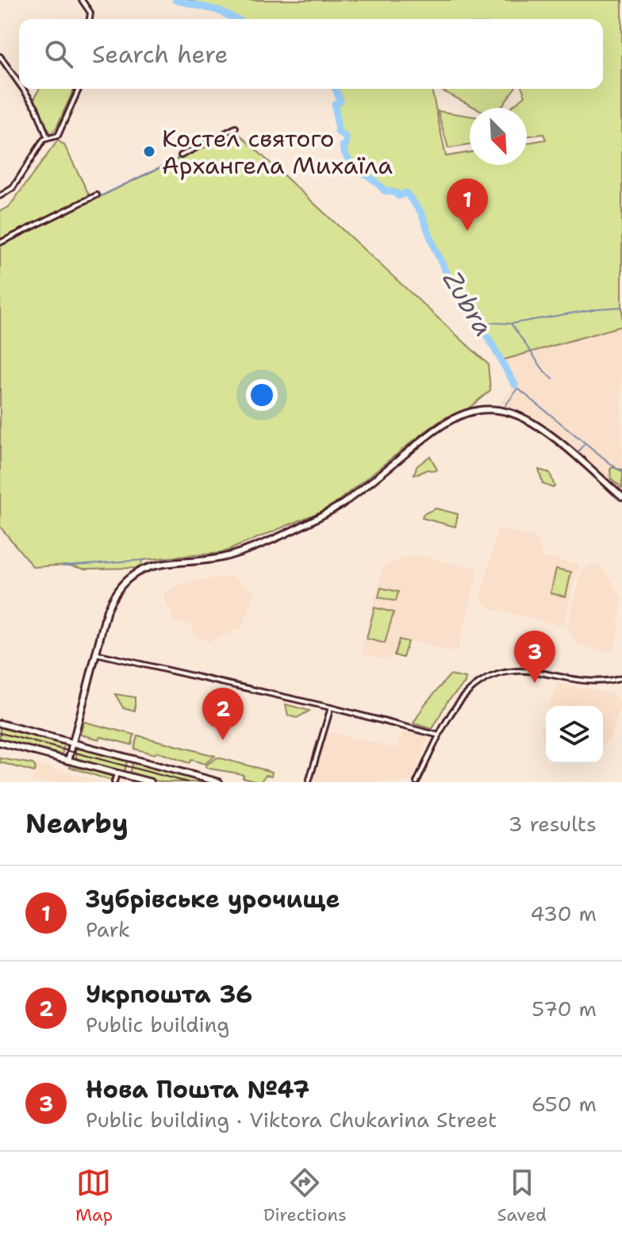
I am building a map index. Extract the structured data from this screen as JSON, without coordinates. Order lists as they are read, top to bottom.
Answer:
{
  "water": ["Zubra"],
  "places": ["Костел святого Архангела Михаїла"],
  "north": "bottom right",
  "page": {
    "search": "Search here",
    "pins": ["1", "3", "2"],
    "heading": ["Nearby", "3 results"],
    "list": [
      {
        "mark": "1",
        "name": "Зубрівське урочище",
        "note": "Park",
        "value": "430 m"
      },
      {
        "mark": "2",
        "name": "Укрпошта 36",
        "note": "Public building",
        "value": "570 m"
      },
      {
        "mark": "3",
        "name": "Нова Пошта №47",
        "note": "Public building · Viktora Chukarina Street",
        "value": "650 m"
      }
    ],
    "nav": ["Map", "Directions", "Saved"]
  }
}
